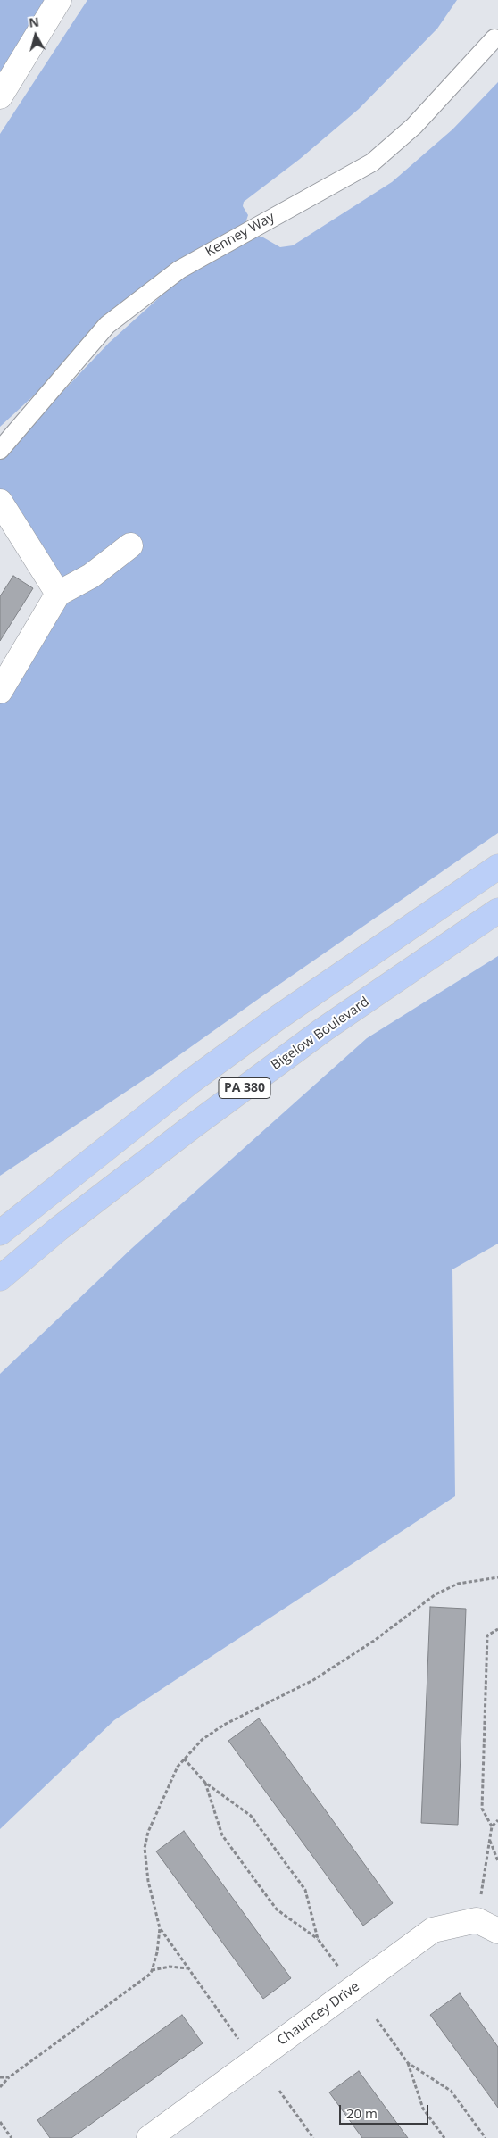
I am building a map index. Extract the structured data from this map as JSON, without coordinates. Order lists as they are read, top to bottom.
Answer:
{
  "streets": {
    "main road": ["Bigelow Boulevard", "PA 380"],
    "street": ["Chauncey Drive"],
    "lane": ["Kenney Way"]
  },
  "scale_bar": "20 m",
  "north": "top"
}
